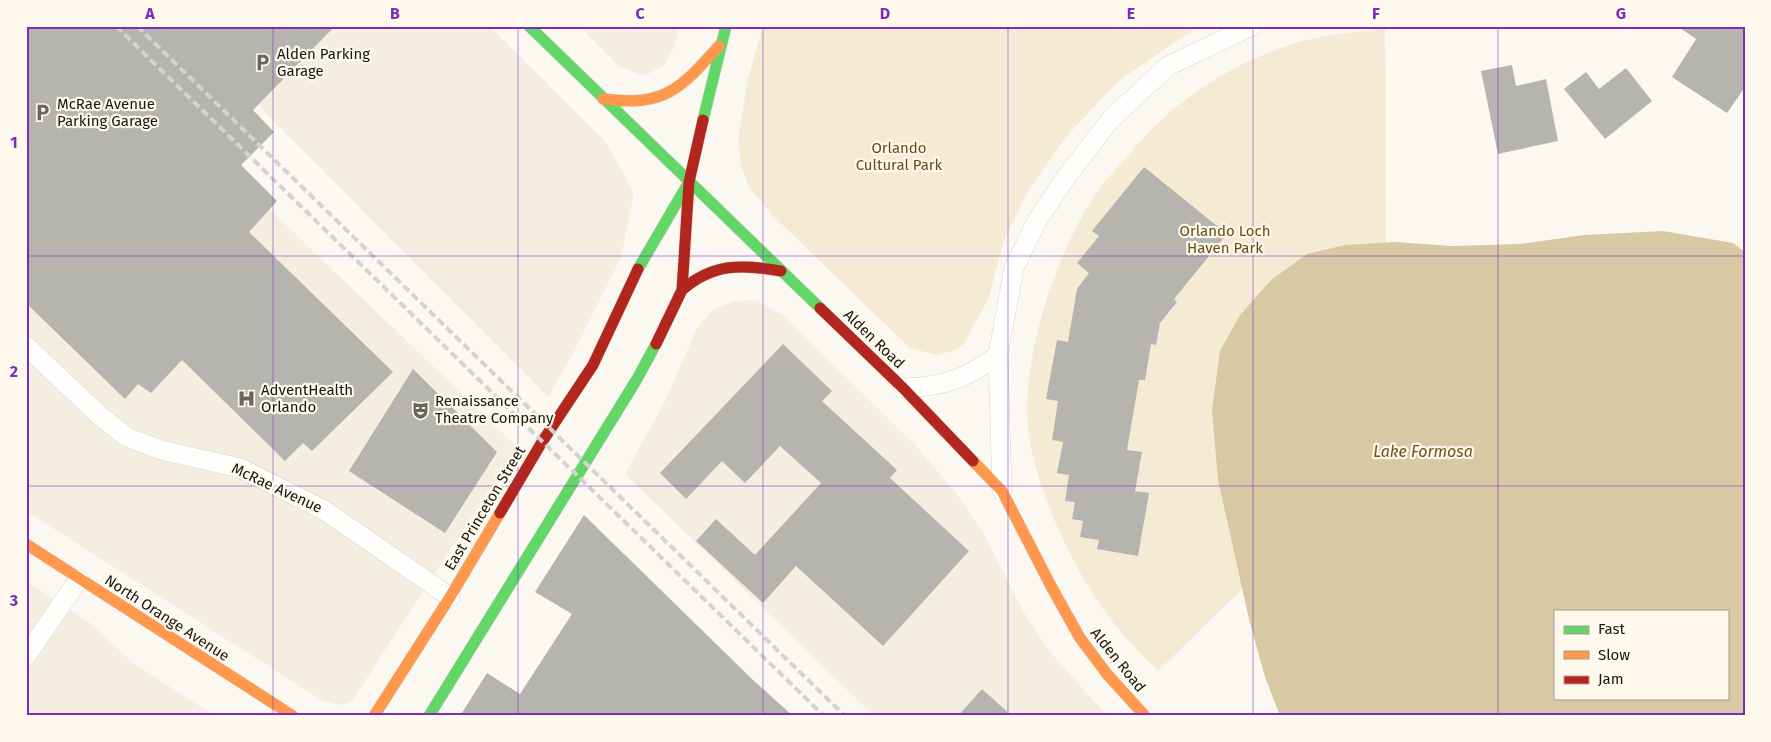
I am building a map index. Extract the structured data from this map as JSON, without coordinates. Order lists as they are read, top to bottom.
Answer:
{
  "streets": {
    "main road": ["Alden Road", "East Princeton Street", "North Orange Avenue"],
    "street": ["McRae Avenue"]
  },
  "crossings": [
    ["Alden Road", "East Princeton Street"],
    ["McRae Avenue", "East Princeton Street"]
  ],
  "water": ["Lake Formosa"],
  "parks": ["Orlando Cultural Park", "Orlando Loch Haven Park"],
  "places": {
    "parking": ["Alden Parking Garage", "McRae Avenue Parking Garage"],
    "hospital": ["AdventHealth Orlando"],
    "theatre": ["Renaissance Theatre Company"]
  },
  "legend": ["Fast", "Slow", "Jam"],
  "grid": {
    "columns": [
      "A",
      "B",
      "C",
      "D",
      "E",
      "F",
      "G"
    ],
    "rows": ["1", "2", "3"]
  }
}
